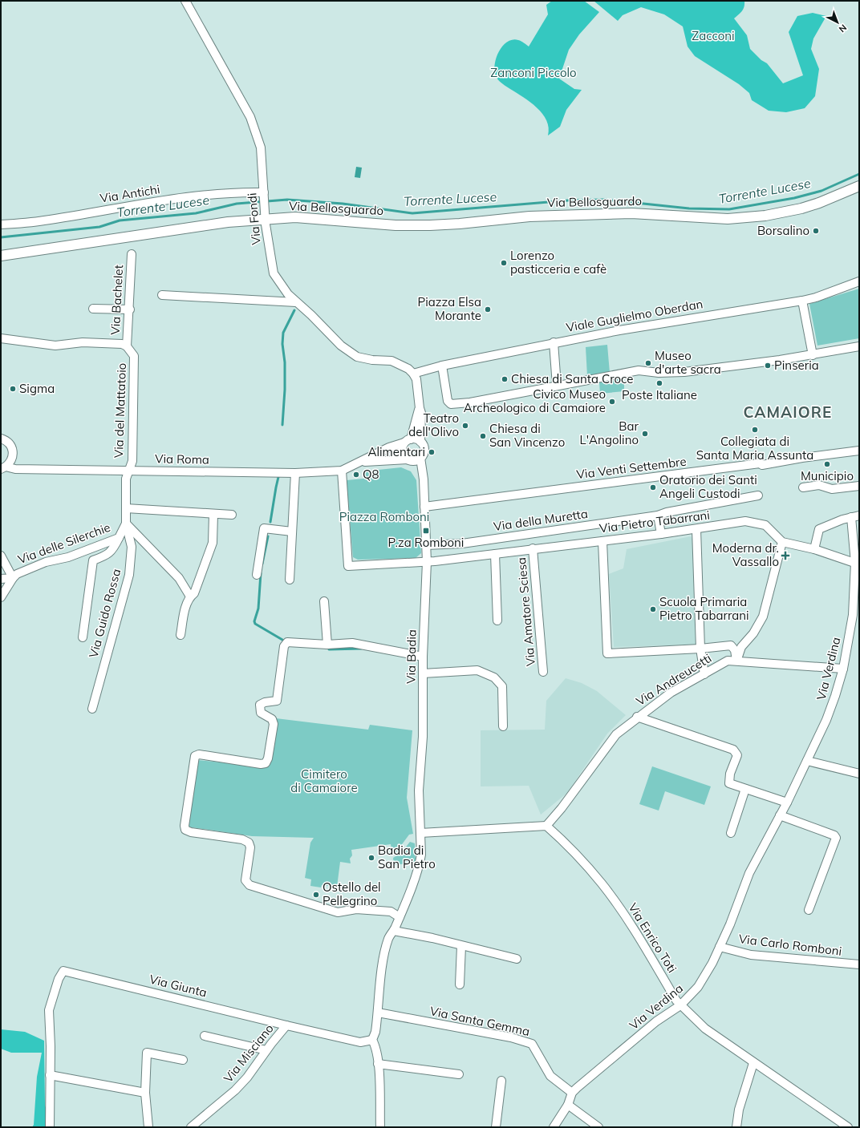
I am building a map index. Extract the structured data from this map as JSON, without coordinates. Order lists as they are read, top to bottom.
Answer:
{
  "streets": {
    "main road": ["Via Bellosguardo"],
    "street": [
      "Via Antichi",
      "Via Fondi",
      "Via Bachelet",
      "Viale Guglielmo Oberdan",
      "Via del Mattatoio",
      "Via Roma",
      "Via Venti Settembre",
      "Via della Muretta",
      "Via Pietro Tabarrani",
      "Via delle Silerchie",
      "Via Amatore Sciesa",
      "Via Guido Rossa",
      "Via Badia",
      "Via Verdina",
      "Via Andreucetti",
      "Via Enrico Toti",
      "Via Carlo Romboni",
      "Via Giunta",
      "Via Santa Gemma",
      "Via Misciano"
    ]
  },
  "crossings": [
    ["Via Antichi", "Via Fondi"],
    ["Via Bellosguardo", "Via Fondi"],
    ["Via Fondi", "Viale Guglielmo Oberdan"],
    ["Via Fondi", "Via Badia"],
    ["Via Bachelet", "Via del Mattatoio"],
    ["Viale Guglielmo Oberdan", "Via Badia"],
    ["Via del Mattatoio", "Via Roma"],
    ["Via del Mattatoio", "Via delle Silerchie"],
    ["Via Roma", "Via Pietro Tabarrani"],
    ["Via Roma", "Via delle Silerchie"],
    ["Via Roma", "Via Badia"],
    ["Via Venti Settembre", "Via Badia"],
    ["Via della Muretta", "Via Badia"],
    ["Via Pietro Tabarrani", "Via Amatore Sciesa"],
    ["Via Pietro Tabarrani", "Via Badia"],
    ["Via delle Silerchie", "Via Guido Rossa"],
    ["Via Badia", "Via Santa Gemma"],
    ["Via Badia", "Via Misciano"],
    ["Via Verdina", "Via Andreucetti"],
    ["Via Verdina", "Via Enrico Toti"],
    ["Via Verdina", "Via Carlo Romboni"],
    ["Via Verdina", "Via Santa Gemma"],
    ["Via Andreucetti", "Via Enrico Toti"],
    ["Via Giunta", "Via Misciano"]
  ],
  "districts": ["CAMAIORE"],
  "water": ["Torrente Lucese"],
  "parks": [
    "Zacconi",
    "Zanconi Piccolo",
    "Piazza Romboni",
    "Cimitero di Camaiore"
  ],
  "places": {
    "other": [
      "Borsalino",
      "Lorenzo pasticceria e cafè",
      "Piazza Elsa Morante",
      "Museo d'arte sacra",
      "Pinseria",
      "Chiesa di Santa Croce",
      "Poste Italiane",
      "Sigma",
      "Civico Museo Archeologico di Camaiore",
      "Teatro dell'Olivo",
      "Collegiata di Santa Maria Assunta",
      "Bar L'Angolino",
      "Chiesa di San Vincenzo",
      "Alimentari",
      "Municipio",
      "Q8",
      "Oratorio dei Santi Angeli Custodi",
      "Scuola Primaria Pietro Tabarrani",
      "Badia di San Pietro",
      "Ostello del Pellegrino"
    ],
    "transit": ["P.za Romboni"],
    "health": ["Moderna dr. Vassallo"]
  },
  "north": "bottom right"
}
